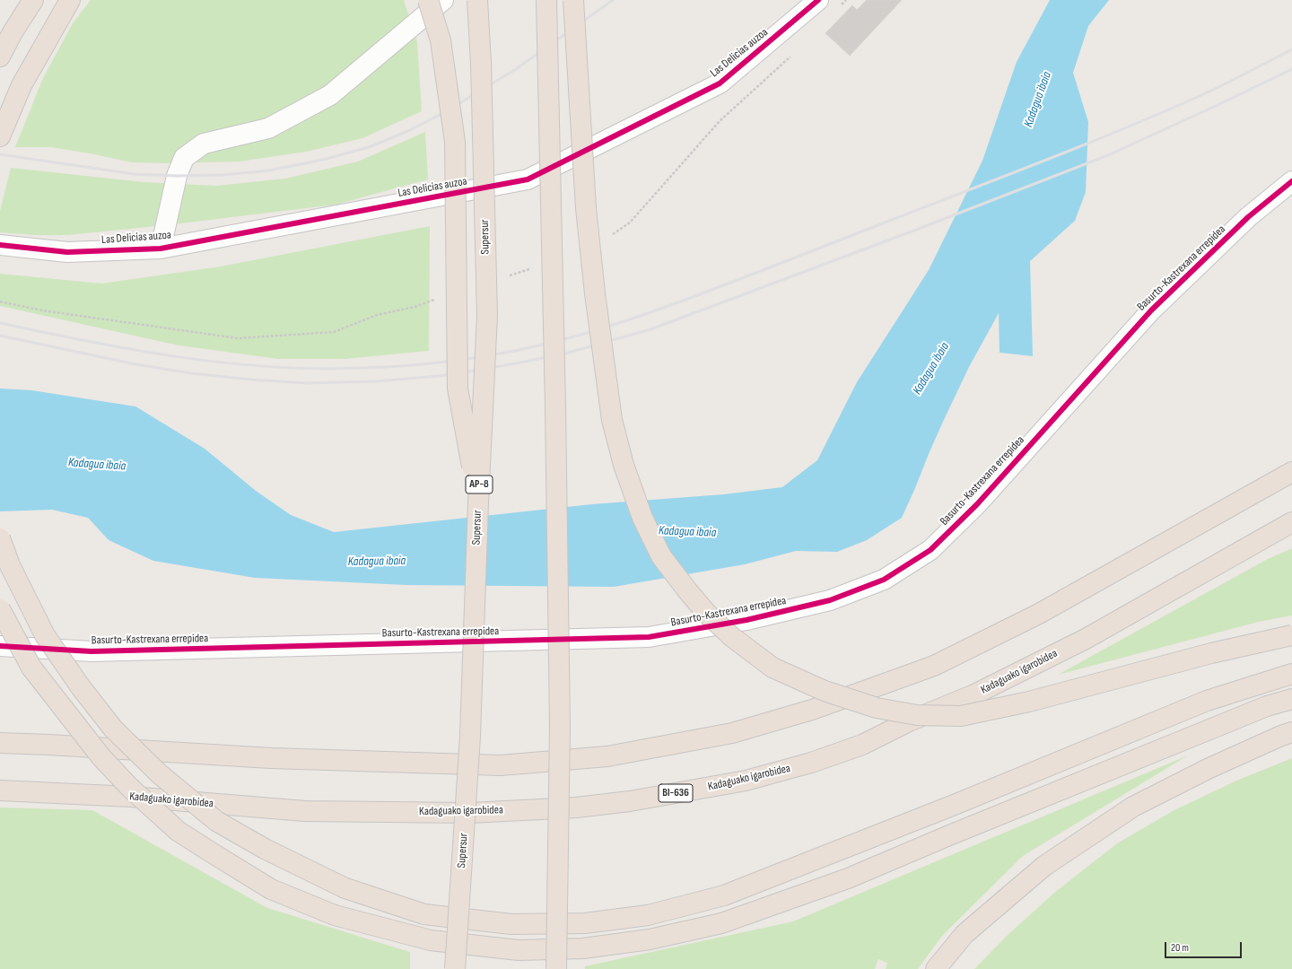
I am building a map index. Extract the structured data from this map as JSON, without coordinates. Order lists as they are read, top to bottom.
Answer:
{
  "streets": {
    "highway": [
      "Supersur",
      "AP-8",
      "Kadaguako igarobidea",
      "BI-636"
    ],
    "street": ["Las Delicias auzoa", "Basurto-Kastrexana errepidea"]
  },
  "water": ["Kadagua ibaia"],
  "scale_bar": "20 m"
}
